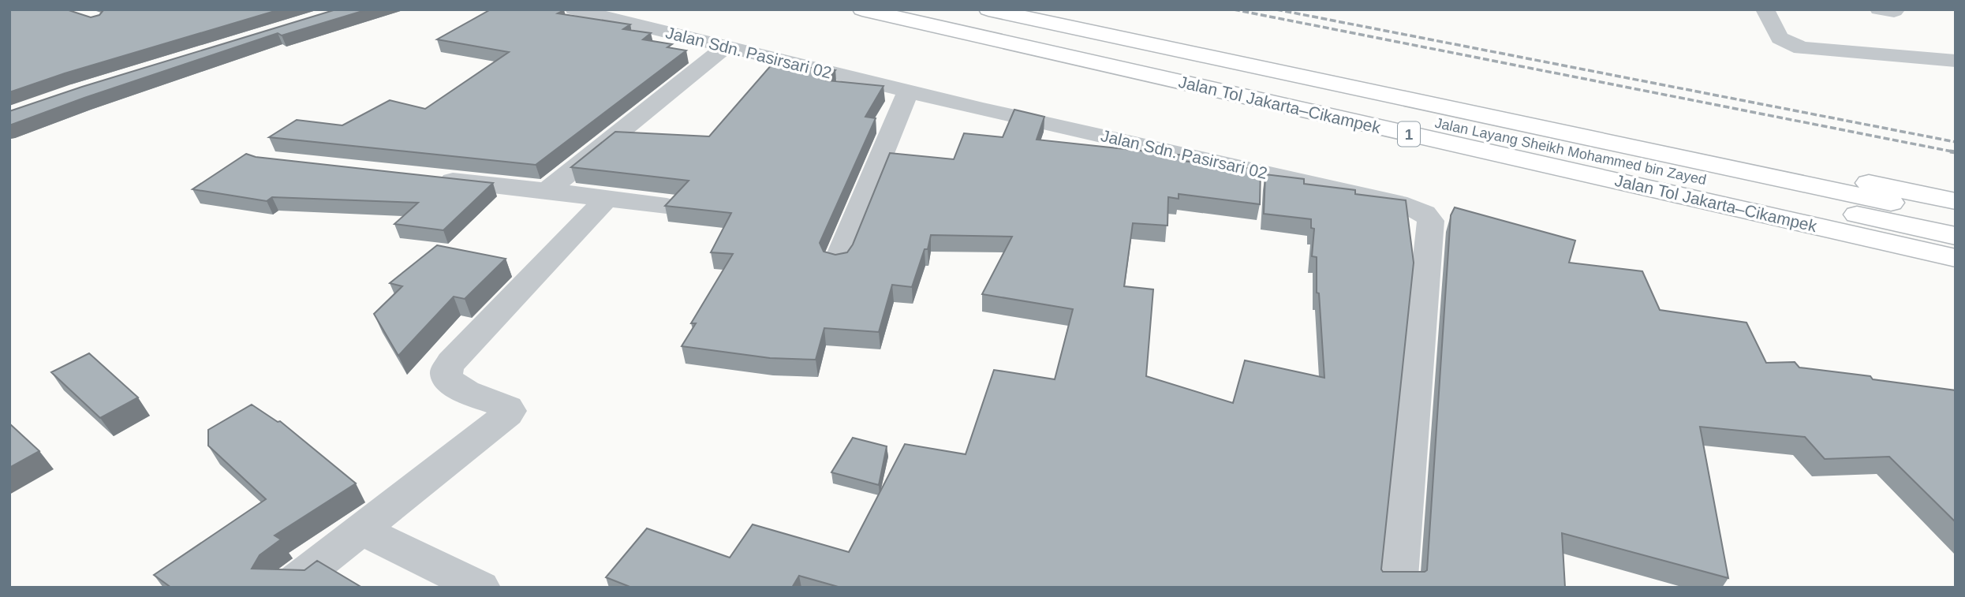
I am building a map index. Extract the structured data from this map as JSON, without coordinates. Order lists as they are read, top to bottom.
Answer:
{
  "streets": {
    "highway": ["Jalan Tol Jakarta–Cikampek", "1", "Jalan Layang Sheikh Mohammed bin Zayed"],
    "street": ["Jalan Sdn. Pasirsari 02"]
  }
}
